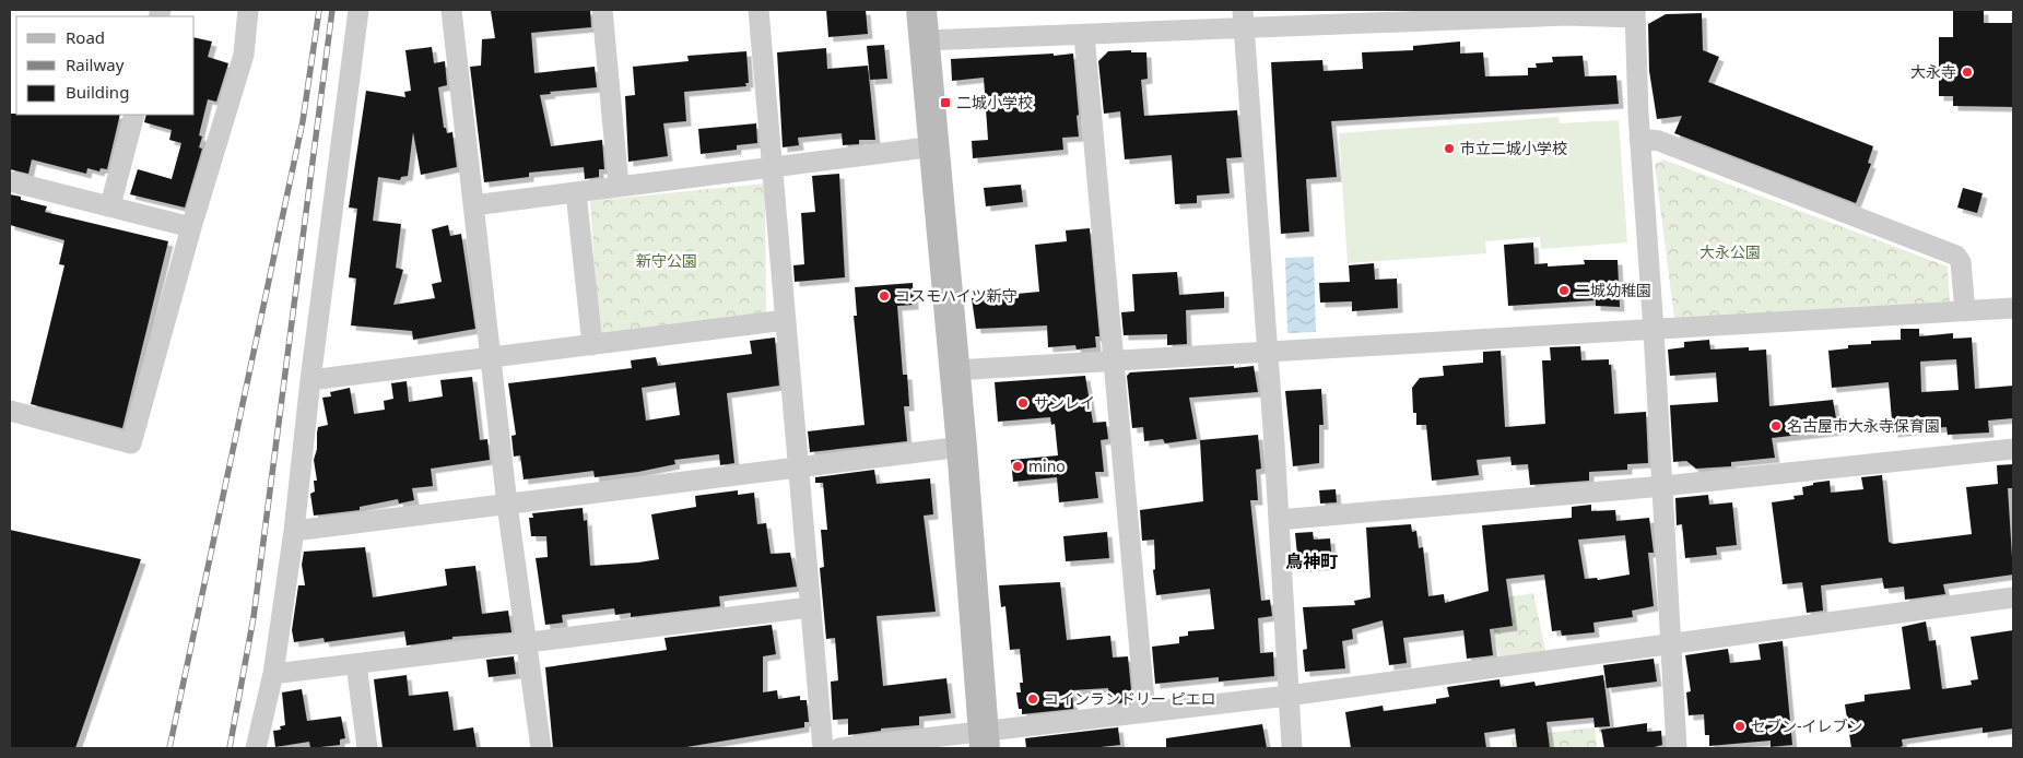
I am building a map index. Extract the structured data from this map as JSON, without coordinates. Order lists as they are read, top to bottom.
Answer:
{
  "districts": ["鳥神町"],
  "parks": ["大永公園", "新守公園"],
  "places": {
    "other": [
      "大永寺",
      "市立二城小学校",
      "二城幼稚園",
      "コスモハイツ新守",
      "サンレイ",
      "名古屋市大永寺保育園",
      "mino",
      "コインランドリー ピエロ",
      "セブン-イレブン"
    ],
    "transit": ["二城小学校"]
  },
  "legend": ["Road", "Railway", "Building"]
}
